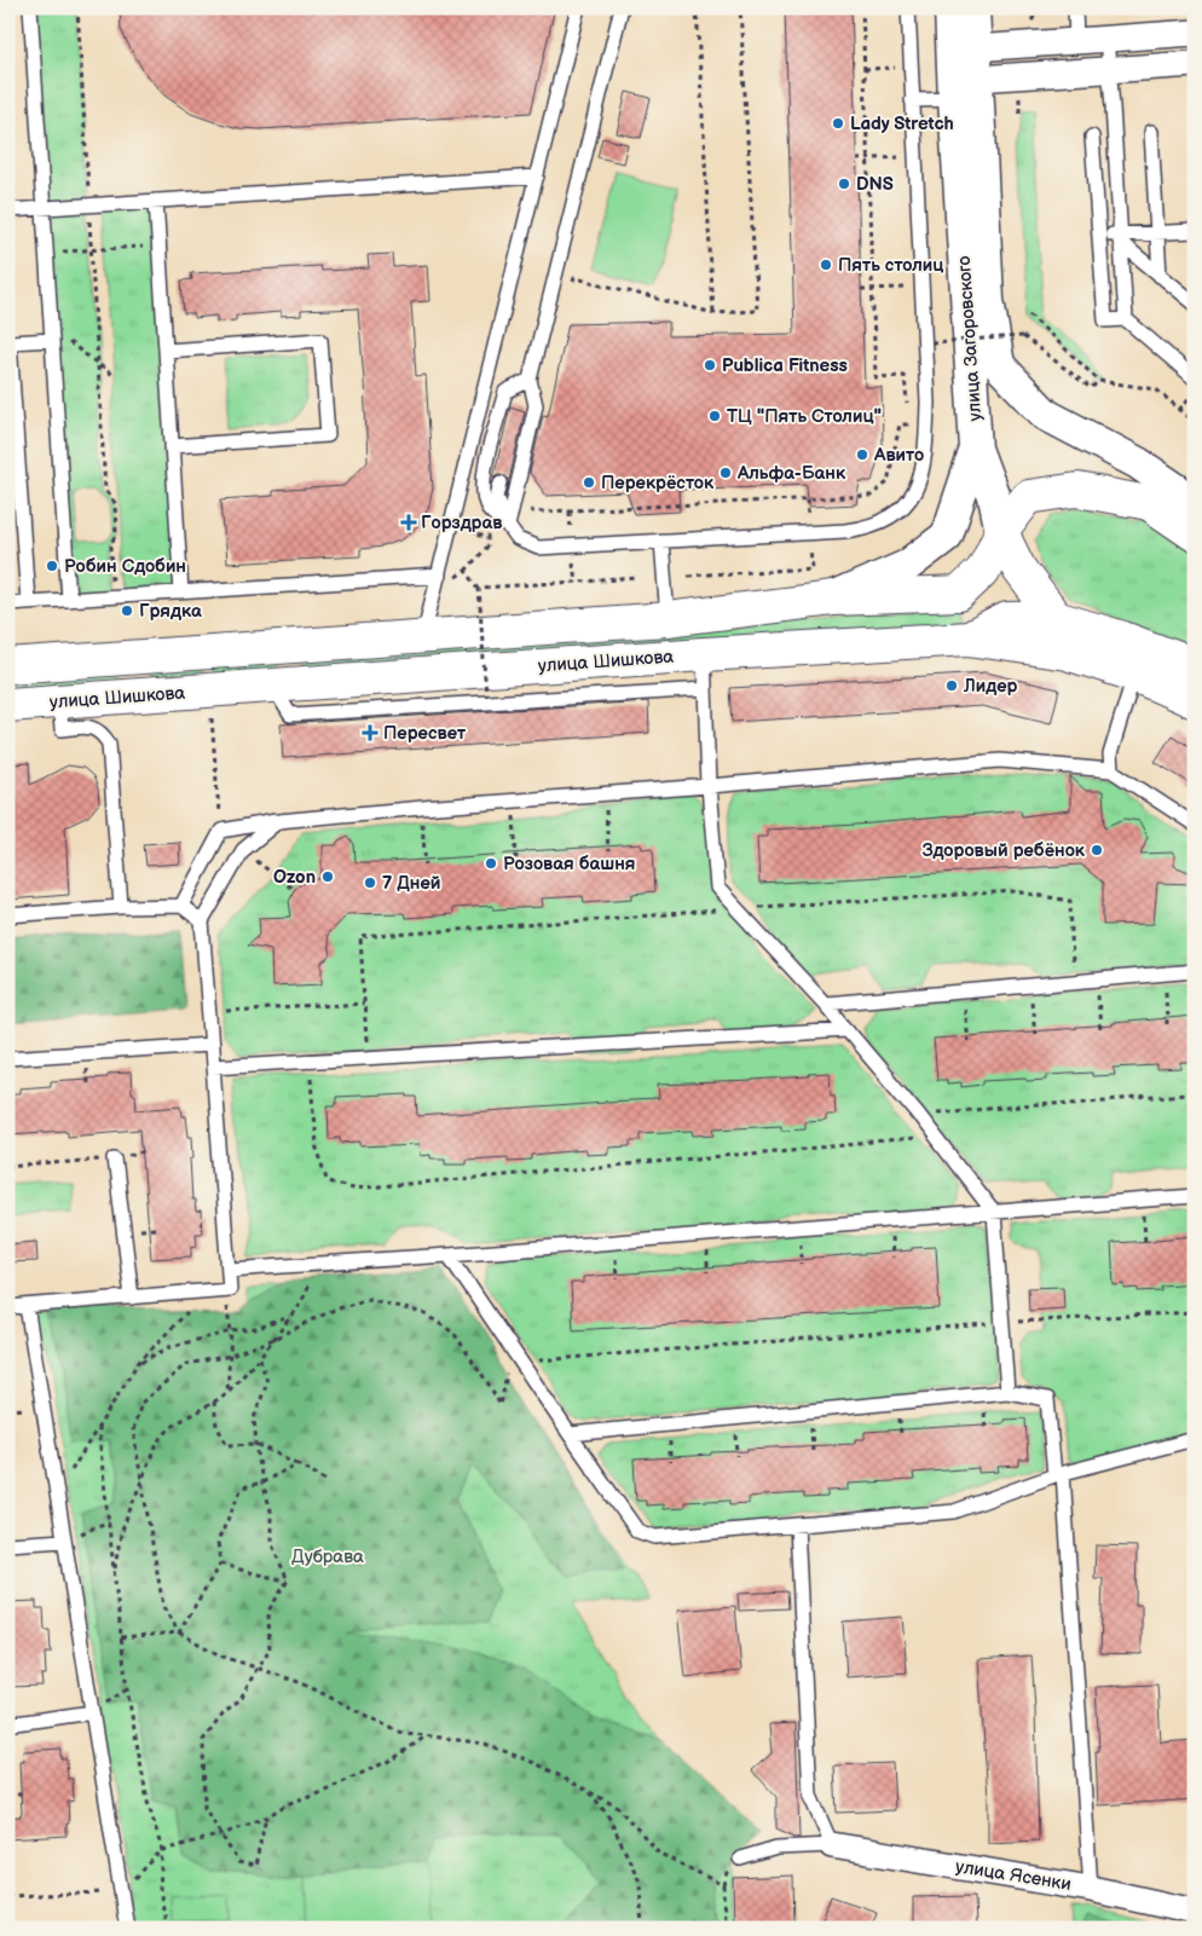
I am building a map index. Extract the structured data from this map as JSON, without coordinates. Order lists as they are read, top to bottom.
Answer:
{
  "streets": {
    "main road": ["улица Шишкова"],
    "street": ["улица Загоровского", "улица Ясенки"]
  },
  "crossings": [
    ["улица Загоровского", "улица Шишкова"]
  ],
  "parks": ["Дубрава"],
  "places": {
    "other": [
      "Lady Stretch",
      "DNS",
      "Пять столиц",
      "Publica Fitness",
      "ТЦ \"Пять Столиц\"",
      "Авито",
      "Альфа-Банк",
      "Перекрёсток",
      "Робин Сдобин",
      "Грядка",
      "Лидер",
      "Здоровый ребёнок",
      "Розовая башня",
      "Ozon",
      "7 Дней"
    ],
    "health": ["Горздрав", "Пересвет"]
  }
}
